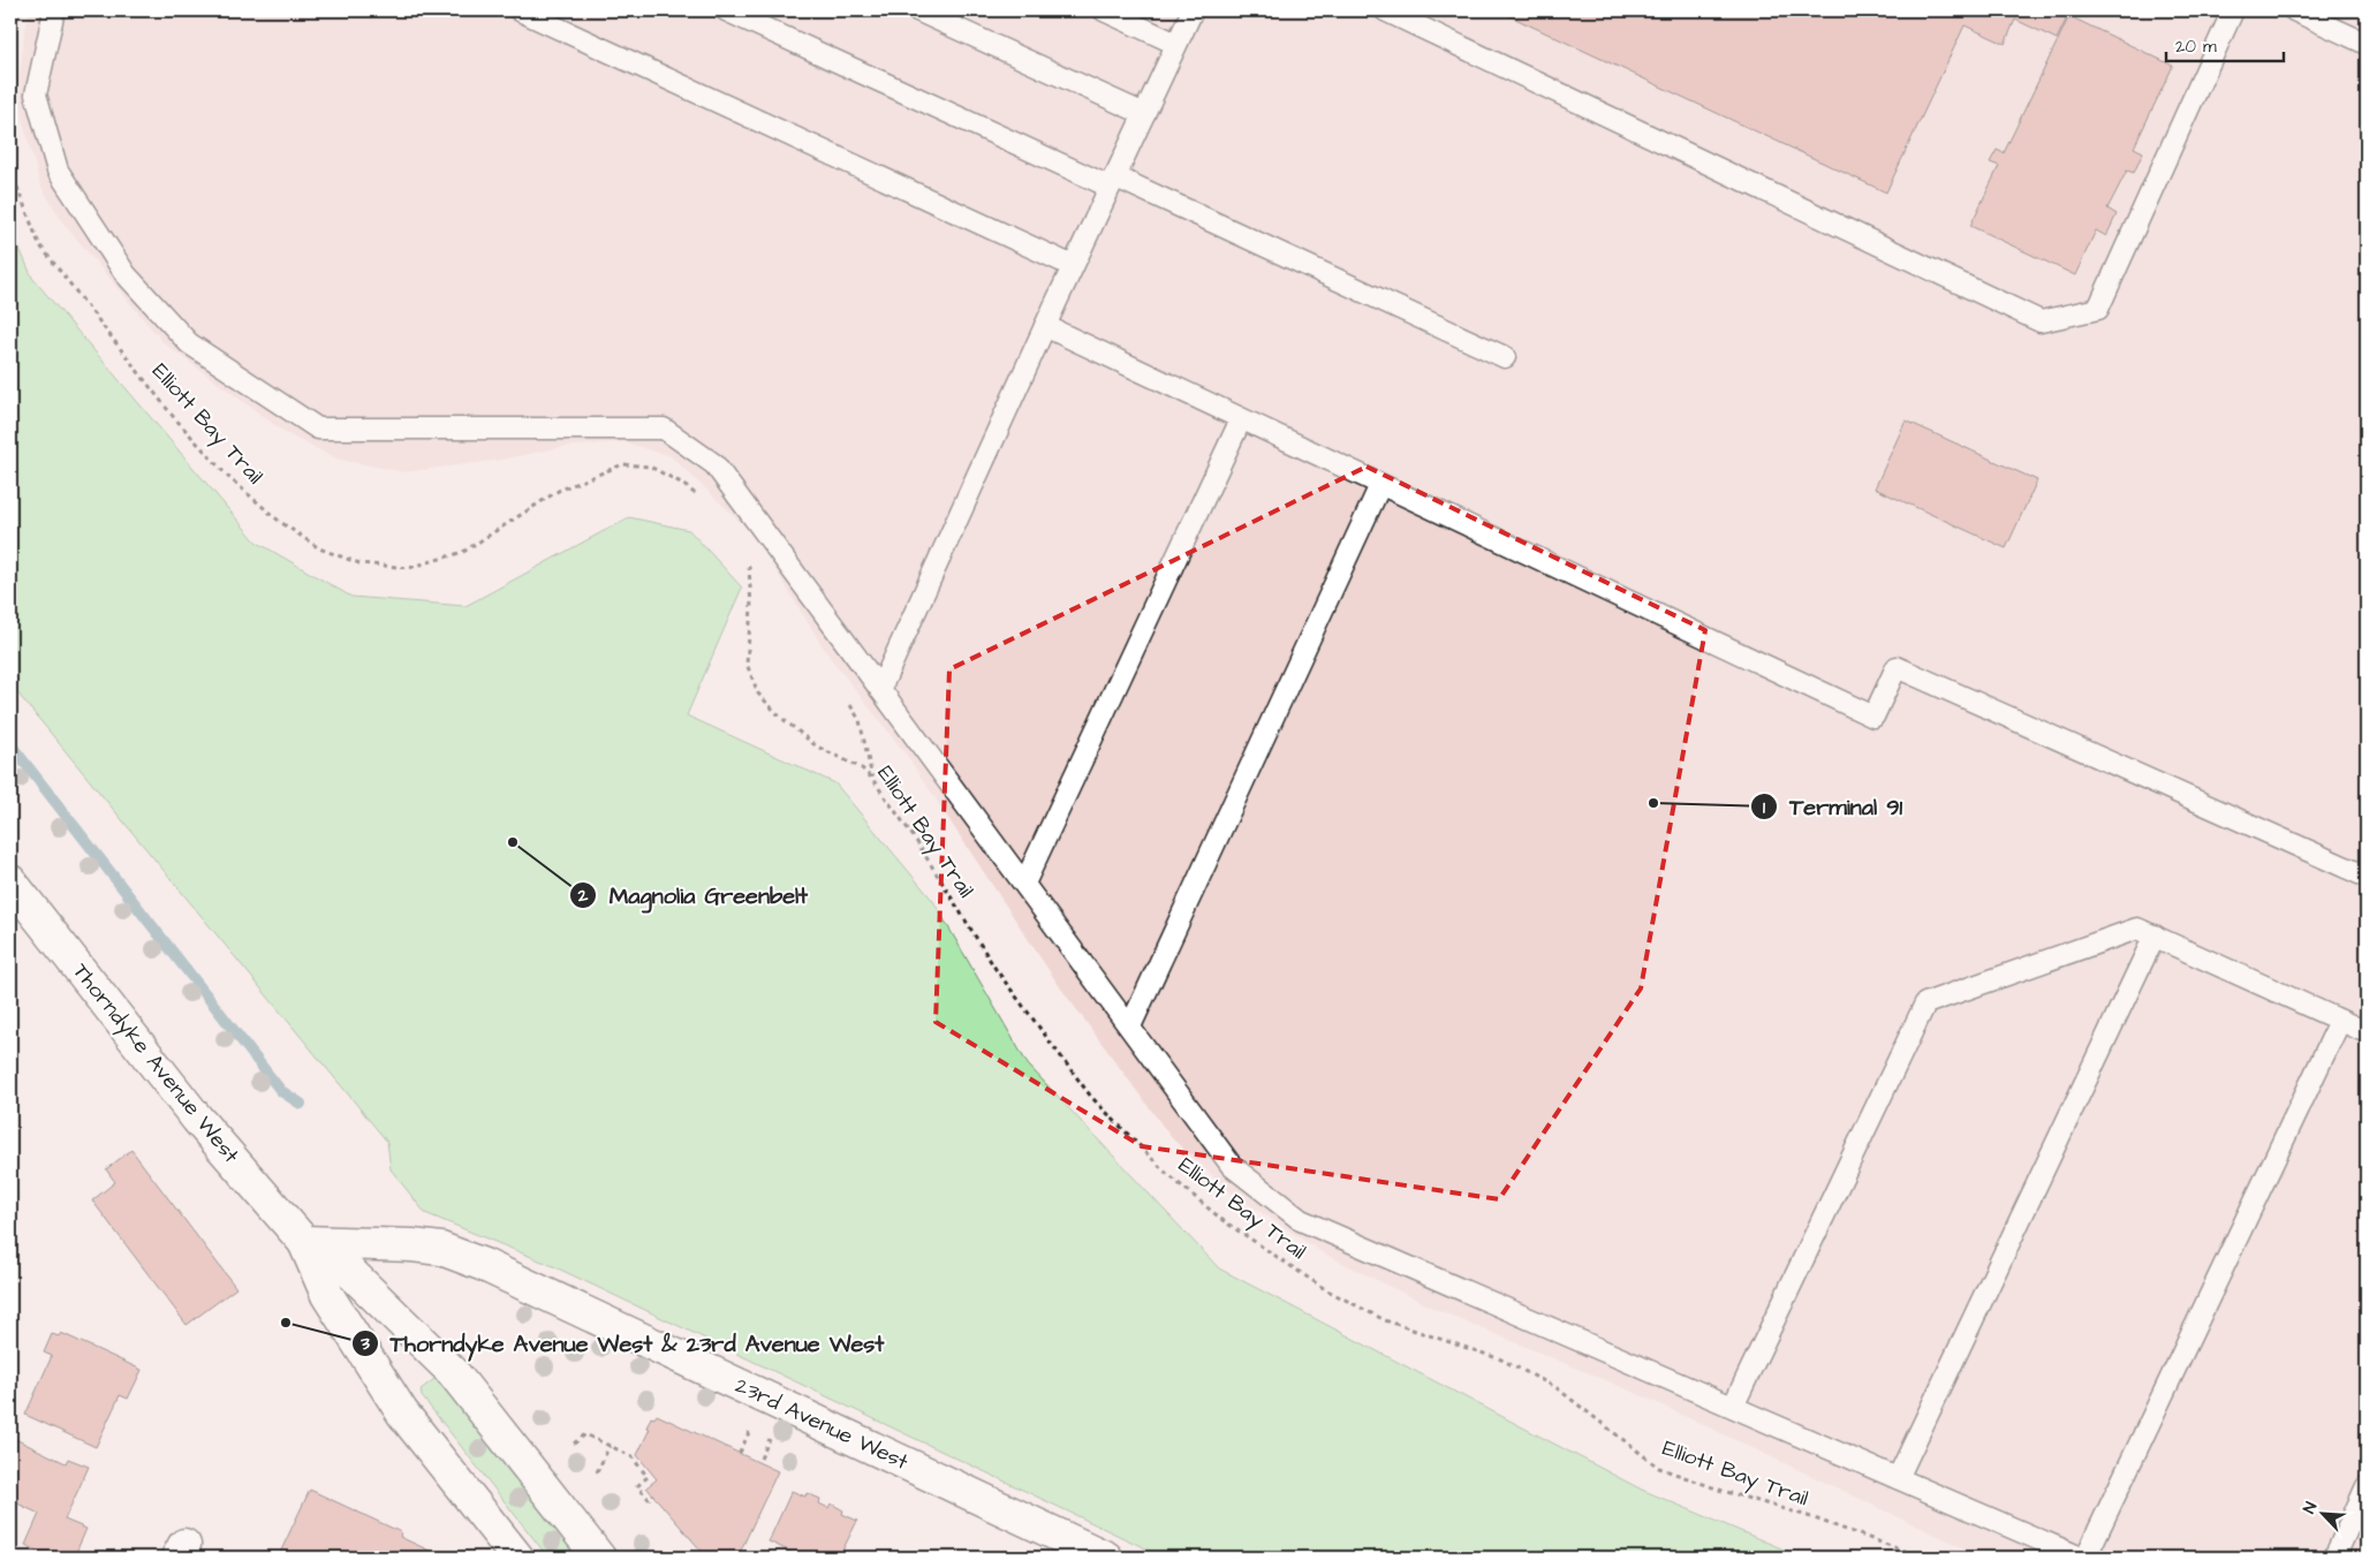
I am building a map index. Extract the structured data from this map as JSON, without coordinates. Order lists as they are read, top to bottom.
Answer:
{
  "streets": {
    "main road": ["Thorndyke Avenue West", "23rd Avenue West"],
    "path": ["Elliott Bay Trail"]
  },
  "crossings": [
    ["Thorndyke Avenue West", "23rd Avenue West"]
  ],
  "places": ["Terminal 91", "Magnolia Greenbelt", "Thorndyke Avenue West & 23rd Avenue West"],
  "scale_bar": "20 m",
  "north": "top left"
}
